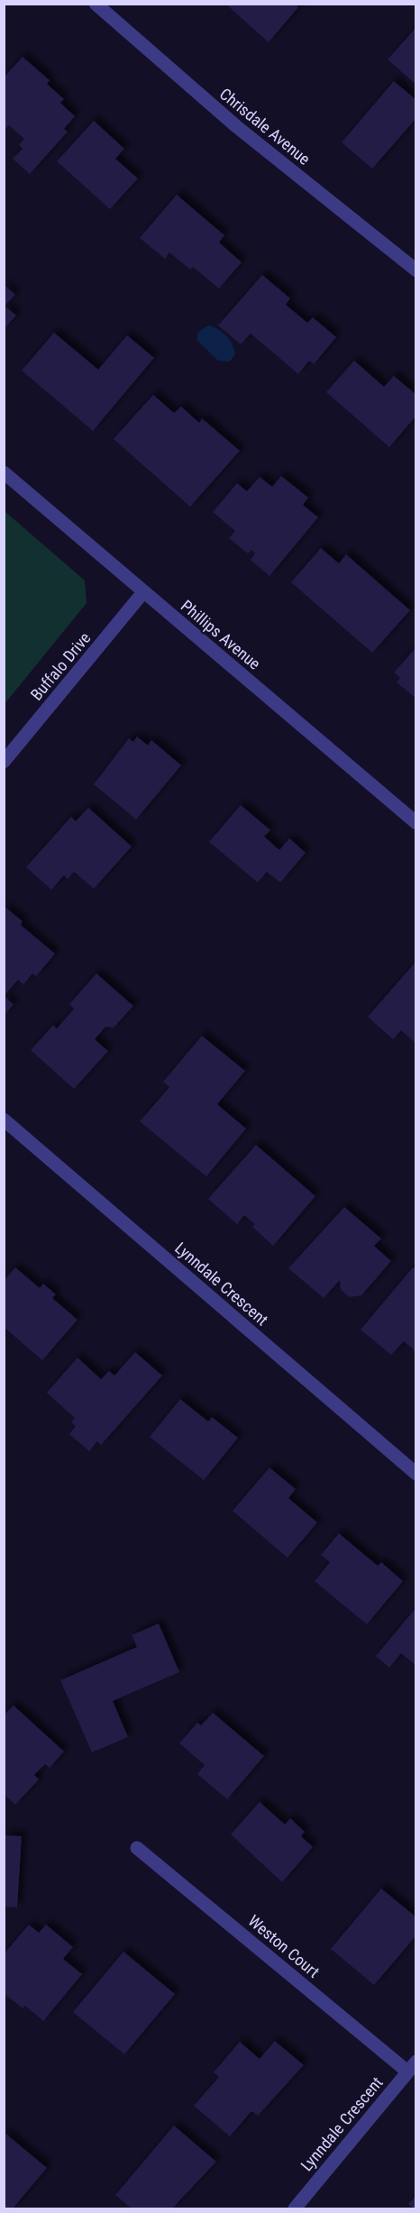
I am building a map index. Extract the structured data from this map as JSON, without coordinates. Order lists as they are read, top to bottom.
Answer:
{
  "streets": {
    "street": [
      "Chrisdale Avenue",
      "Phillips Avenue",
      "Buffalo Drive",
      "Lynndale Crescent",
      "Weston Court"
    ]
  },
  "crossings": [
    ["Phillips Avenue", "Buffalo Drive"],
    ["Lynndale Crescent", "Weston Court"]
  ]
}
